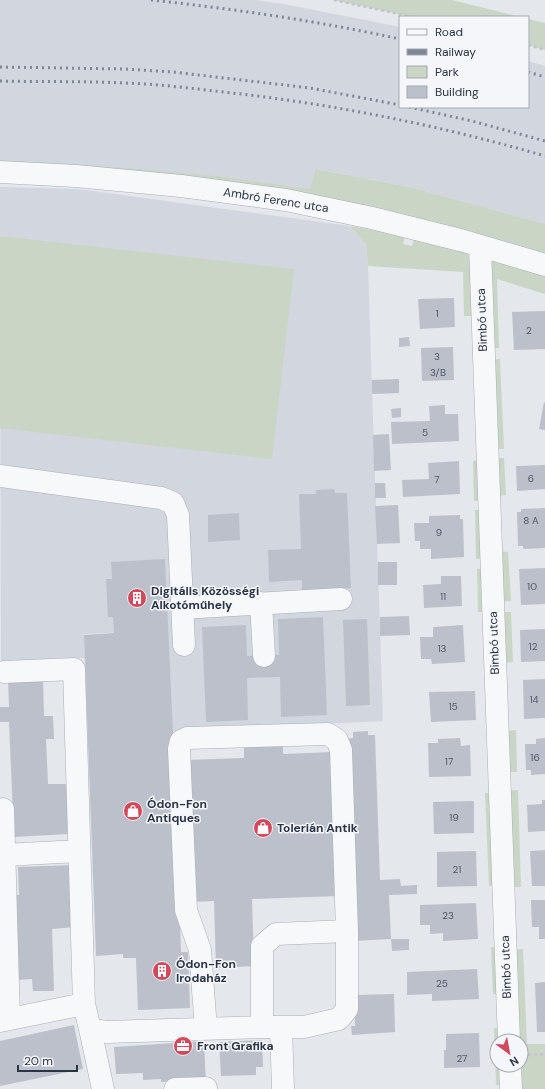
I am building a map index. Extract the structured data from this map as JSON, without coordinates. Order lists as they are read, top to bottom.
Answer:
{
  "streets": {
    "street": ["Ambró Ferenc utca", "Bimbó utca"]
  },
  "crossings": [
    ["Ambró Ferenc utca", "Bimbó utca"]
  ],
  "places": {
    "building": ["Digitális Közösségi Alkotóműhely", "Ódon-Fon Irodaház"],
    "shop": ["Ódon-Fon Antiques", "Tolerián Antik"],
    "office": ["Front Grafika"]
  },
  "house_numbers": [
    "1",
    "2",
    "3",
    "3/B",
    "5",
    "6",
    "7",
    "8 A",
    "9",
    "10",
    "11",
    "12",
    "13",
    "14",
    "15",
    "16",
    "17",
    "19",
    "21",
    "23",
    "25",
    "27"
  ],
  "legend": [
    "Road",
    "Railway",
    "Park",
    "Building"
  ],
  "scale_bar": "20 m",
  "north": "bottom right"
}
